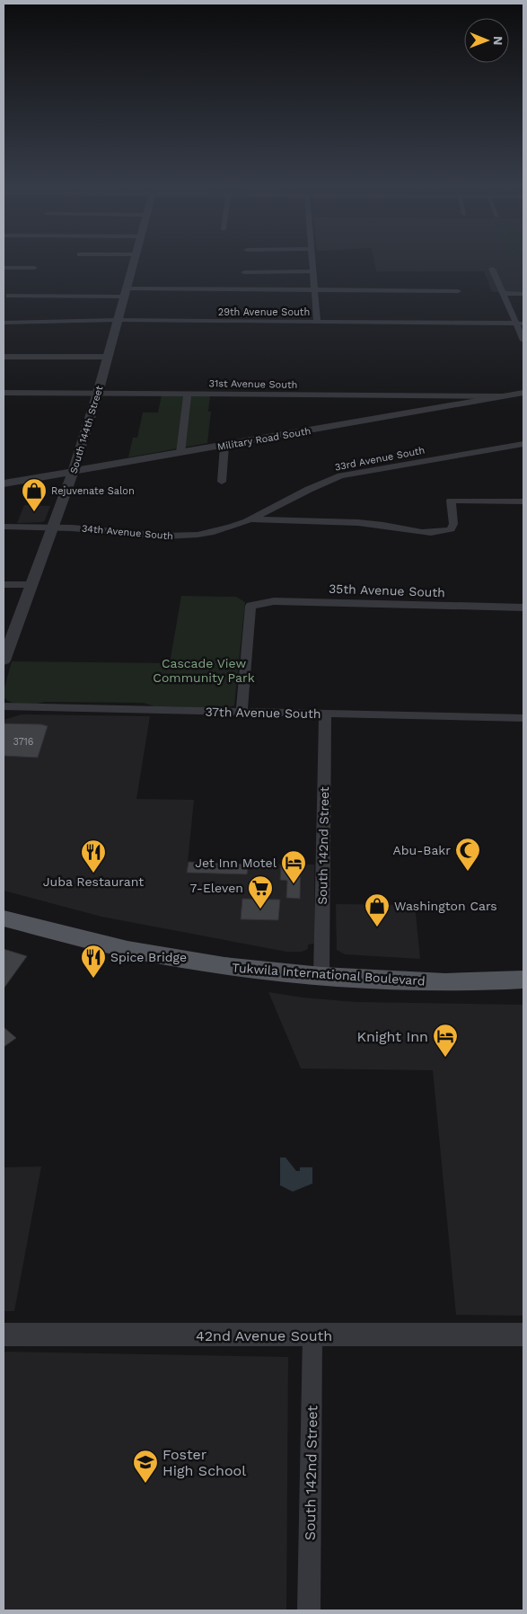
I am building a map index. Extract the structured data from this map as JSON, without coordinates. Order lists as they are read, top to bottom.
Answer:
{
  "streets": {
    "main road": ["Tukwila International Boulevard"],
    "street": [
      "29th Avenue South",
      "31st Avenue South",
      "South 144th Street",
      "Military Road South",
      "33rd Avenue South",
      "34th Avenue South",
      "35th Avenue South",
      "37th Avenue South",
      "South 142nd Street",
      "42nd Avenue South"
    ]
  },
  "crossings": [
    ["29th Avenue South", "South 144th Street"],
    ["31st Avenue South", "South 144th Street"],
    ["31st Avenue South", "Military Road South"],
    ["South 144th Street", "Military Road South"],
    ["South 144th Street", "34th Avenue South"],
    ["33rd Avenue South", "34th Avenue South"],
    ["35th Avenue South", "37th Avenue South"],
    ["37th Avenue South", "South 142nd Street"],
    ["South 142nd Street", "Tukwila International Boulevard"],
    ["South 142nd Street", "42nd Avenue South"]
  ],
  "parks": ["Cascade View Community Park"],
  "places": {
    "shop": ["Rejuvenate Salon", "Washington Cars"],
    "mosque": ["Abu-Bakr"],
    "restaurant": ["Juba Restaurant", "Spice Bridge"],
    "hotel": ["Jet Inn Motel", "Knight Inn"],
    "supermarket": ["7-Eleven"],
    "school or university": ["Foster High School"]
  },
  "house_numbers": ["3716"],
  "north": "right"
}
